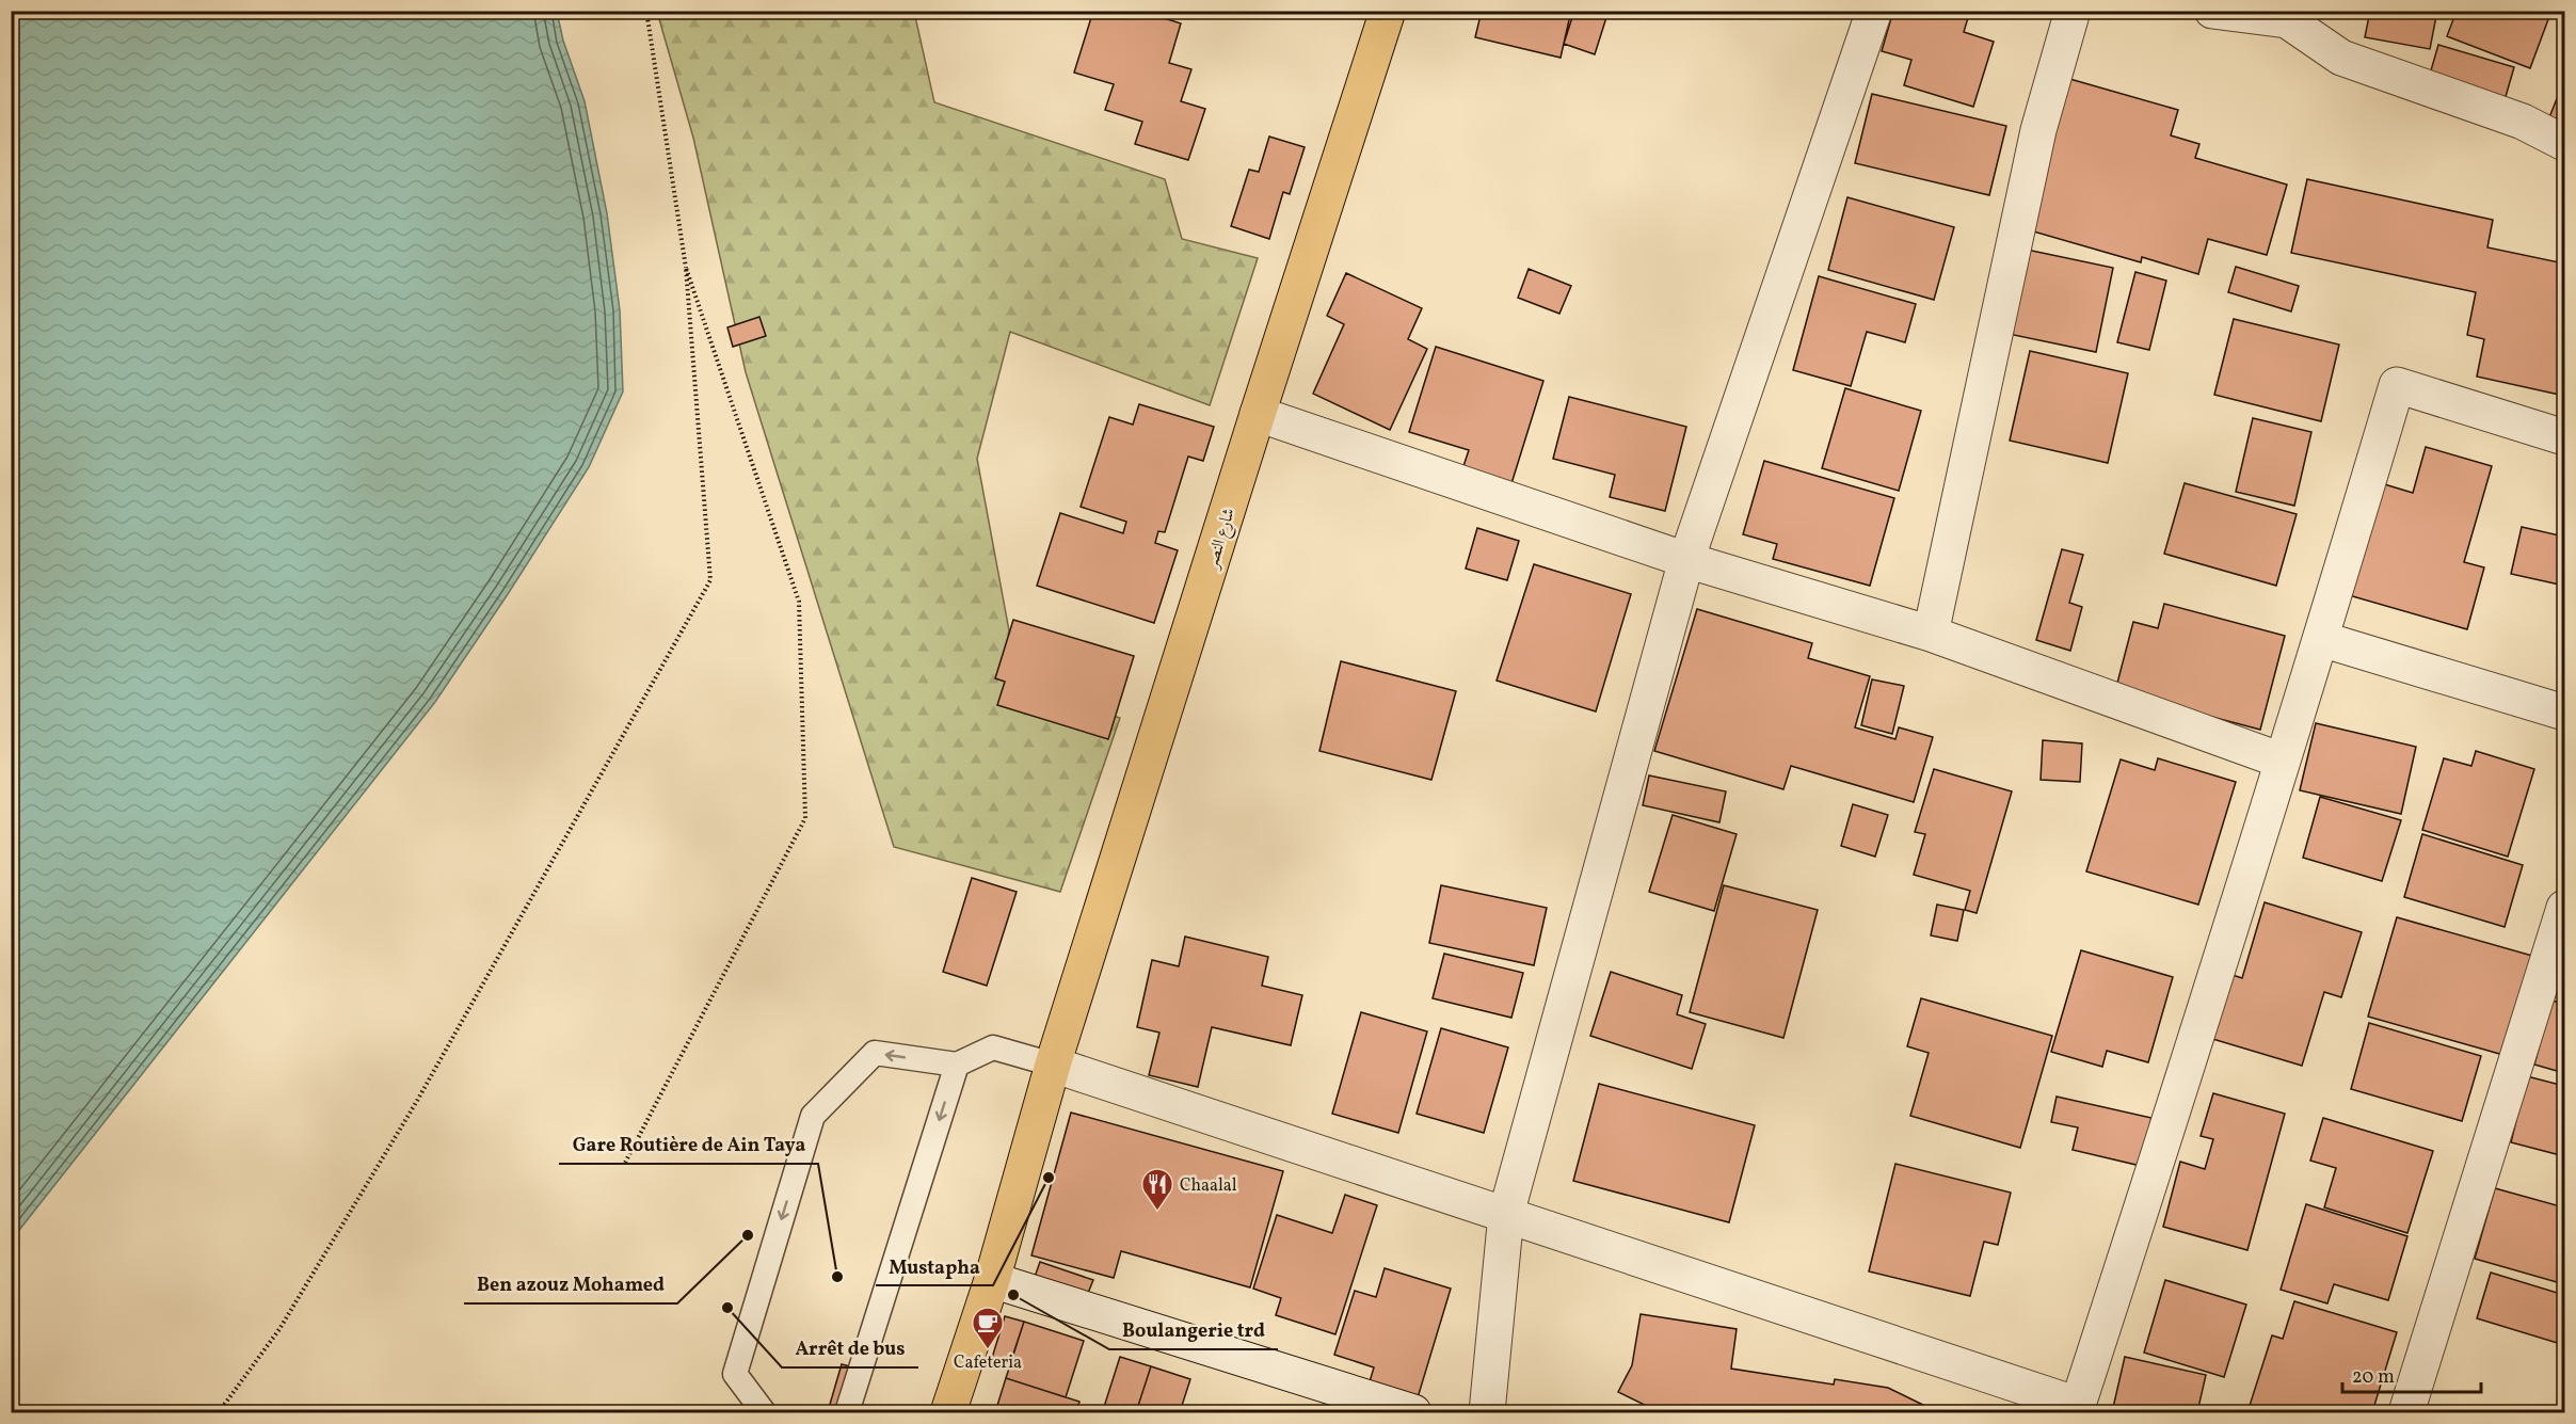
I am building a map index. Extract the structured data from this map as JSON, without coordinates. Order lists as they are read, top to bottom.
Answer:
{
  "streets": {
    "main road": ["شارع النصر"]
  },
  "places": {
    "other": [
      "Mustapha",
      "Ben azouz Mohamed",
      "Gare Routière de Ain Taya",
      "Boulangerie trd",
      "Arrêt de bus"
    ],
    "restaurant": ["Chaalal"],
    "cafe": ["Cafeteria"]
  },
  "scale_bar": "20 m"
}
